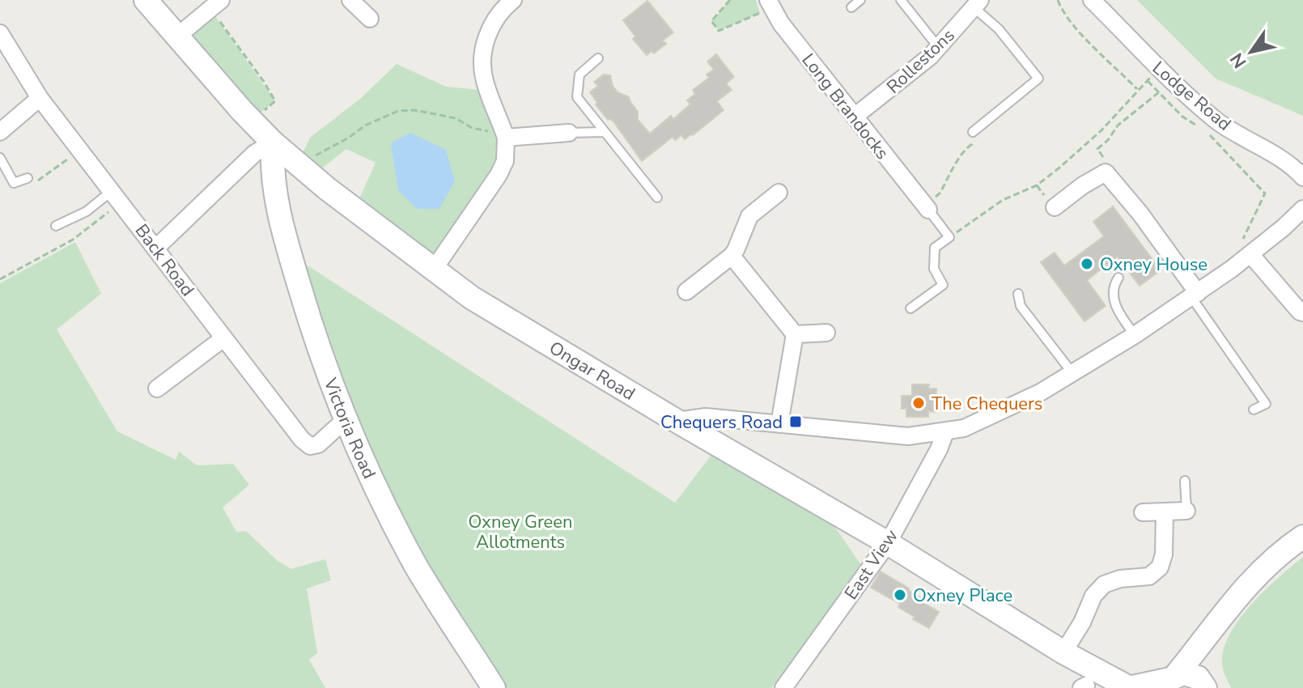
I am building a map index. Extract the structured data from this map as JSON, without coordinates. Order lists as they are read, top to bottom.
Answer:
{
  "streets": {
    "street": [
      "Rollestons",
      "Lodge Road",
      "Long Brandocks",
      "Back Road",
      "Ongar Road",
      "Victoria Road",
      "East View"
    ]
  },
  "crossings": [
    ["Rollestons", "Long Brandocks"],
    ["Back Road", "Victoria Road"],
    ["Ongar Road", "Victoria Road"],
    ["Ongar Road", "East View"]
  ],
  "parks": ["Oxney Green Allotments"],
  "places": {
    "other": ["Oxney House", "The Chequers", "Oxney Place"],
    "transit": ["Chequers Road"]
  },
  "north": "bottom left"
}
